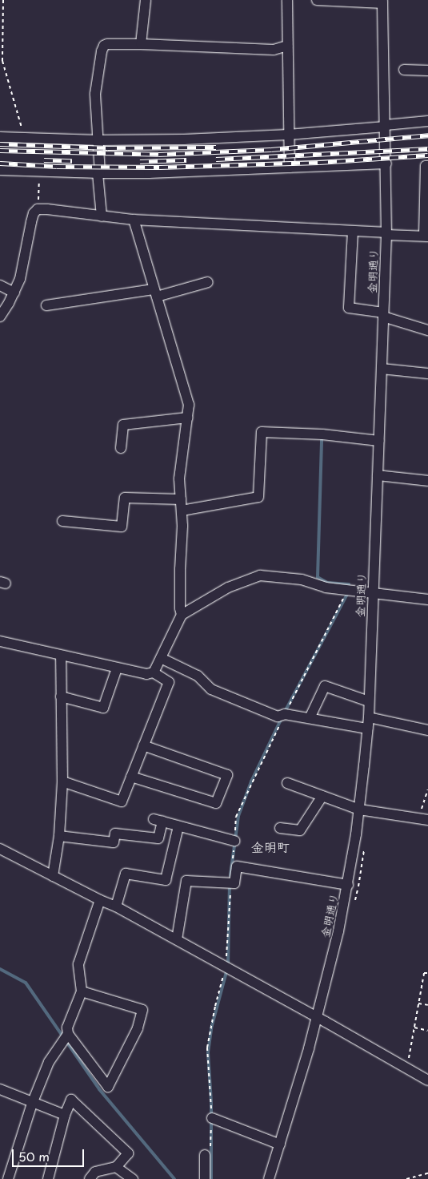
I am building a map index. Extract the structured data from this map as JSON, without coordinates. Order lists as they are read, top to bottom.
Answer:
{
  "streets": {
    "street": ["金明通り"]
  },
  "districts": ["金明町"],
  "scale_bar": "50 m"
}
